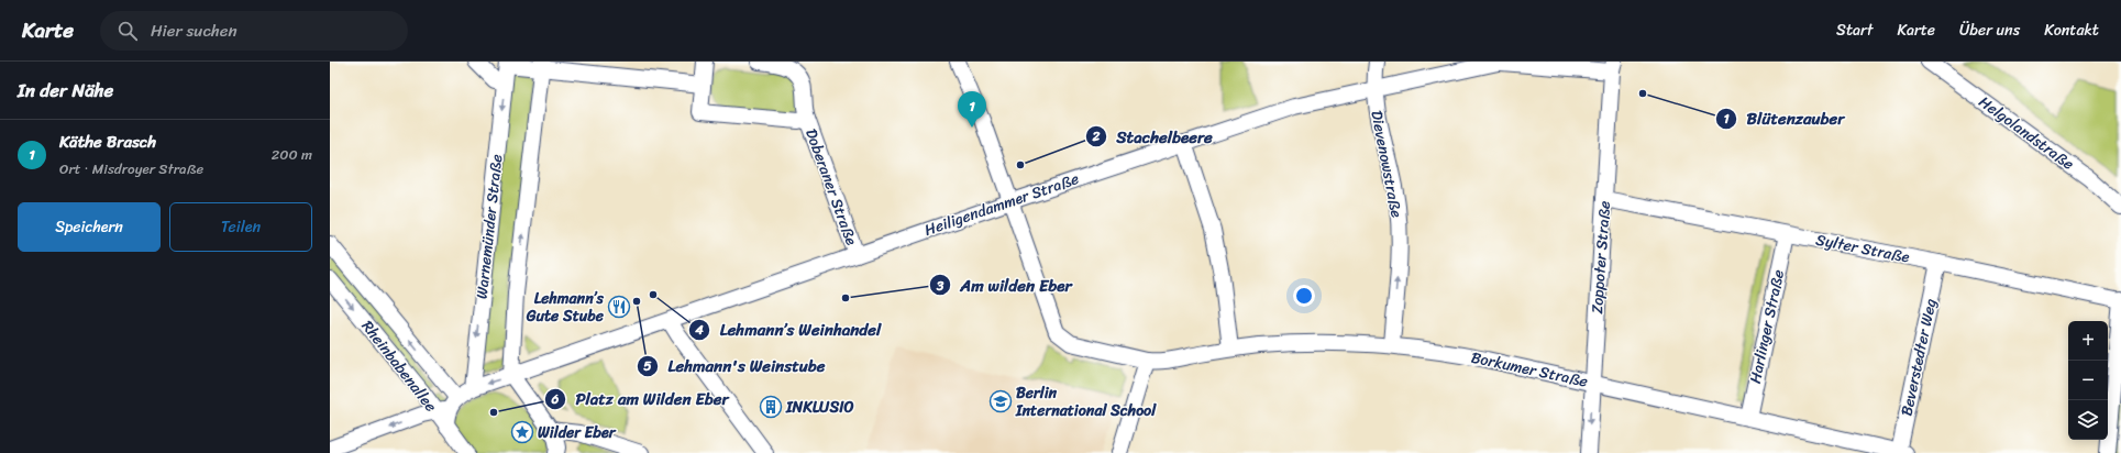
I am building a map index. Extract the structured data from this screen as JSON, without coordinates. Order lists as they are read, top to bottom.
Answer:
{
  "streets": {
    "street": [
      "Helgolandstraße",
      "Dievenowstraße",
      "Doberaner Straße",
      "Heiligendammer Straße",
      "Warnemünder Straße",
      "Sylter Straße",
      "Zoppoter Straße",
      "Harlinger Straße",
      "Beverstedter Weg",
      "Rheinbabenallee",
      "Borkumer Straße"
    ]
  },
  "crossings": [
    ["Dievenowstraße", "Heiligendammer Straße"],
    ["Dievenowstraße", "Borkumer Straße"],
    ["Doberaner Straße", "Heiligendammer Straße"],
    ["Heiligendammer Straße", "Warnemünder Straße"],
    ["Heiligendammer Straße", "Zoppoter Straße"],
    ["Heiligendammer Straße", "Rheinbabenallee"],
    ["Heiligendammer Straße", "Borkumer Straße"],
    ["Sylter Straße", "Zoppoter Straße"],
    ["Sylter Straße", "Harlinger Straße"],
    ["Sylter Straße", "Beverstedter Weg"],
    ["Zoppoter Straße", "Borkumer Straße"],
    ["Harlinger Straße", "Borkumer Straße"],
    ["Beverstedter Weg", "Borkumer Straße"]
  ],
  "one_way": ["Dievenowstraße"],
  "places": {
    "other": [
      "Blütenzauber",
      "Stachelbeere",
      "Lehmann’s Weinhandel",
      "Am wilden Eber",
      "Lehmann's Weinstube",
      "Platz am Wilden Eber"
    ],
    "restaurant": ["Lehmann’s Gute Stube"],
    "school or university": ["Berlin International School"],
    "building": ["INKLUSIO"],
    "place": ["Wilder Eber"]
  },
  "page": {
    "header": "Karte",
    "search": "Hier suchen",
    "nav": [
      "Start",
      "Karte",
      "Über uns",
      "Kontakt"
    ],
    "heading": "In der Nähe",
    "pins": "1",
    "list": [
      {
        "mark": "1",
        "name": "Käthe Brasch",
        "note": "Ort · Misdroyer Straße",
        "value": "200 m"
      }
    ],
    "buttons": ["Speichern", "Teilen"],
    "map_buttons": ["+", "−"]
  }
}
